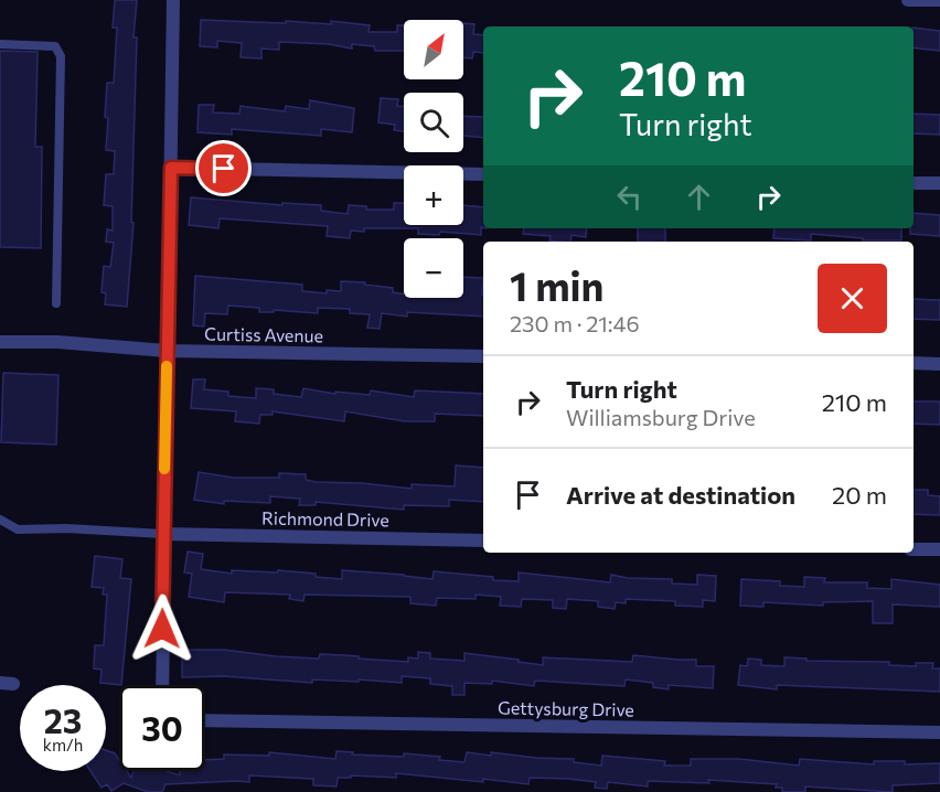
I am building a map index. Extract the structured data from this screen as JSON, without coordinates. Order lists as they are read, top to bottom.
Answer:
{
  "streets": {
    "street": ["Curtiss Avenue", "Richmond Drive", "Gettysburg Drive"]
  },
  "north": "top right",
  "page": {
    "map_buttons": ["+", "−"],
    "turn": ["210 m", "Turn right"],
    "heading": ["1 min", "230 m · 21:46"],
    "list": [
      {
        "name": "Turn right",
        "note": "Williamsburg Drive",
        "value": "210 m"
      },
      {
        "name": "Arrive at destination",
        "value": "20 m"
      }
    ],
    "speed": "23 km/h",
    "limit": "30"
  }
}
